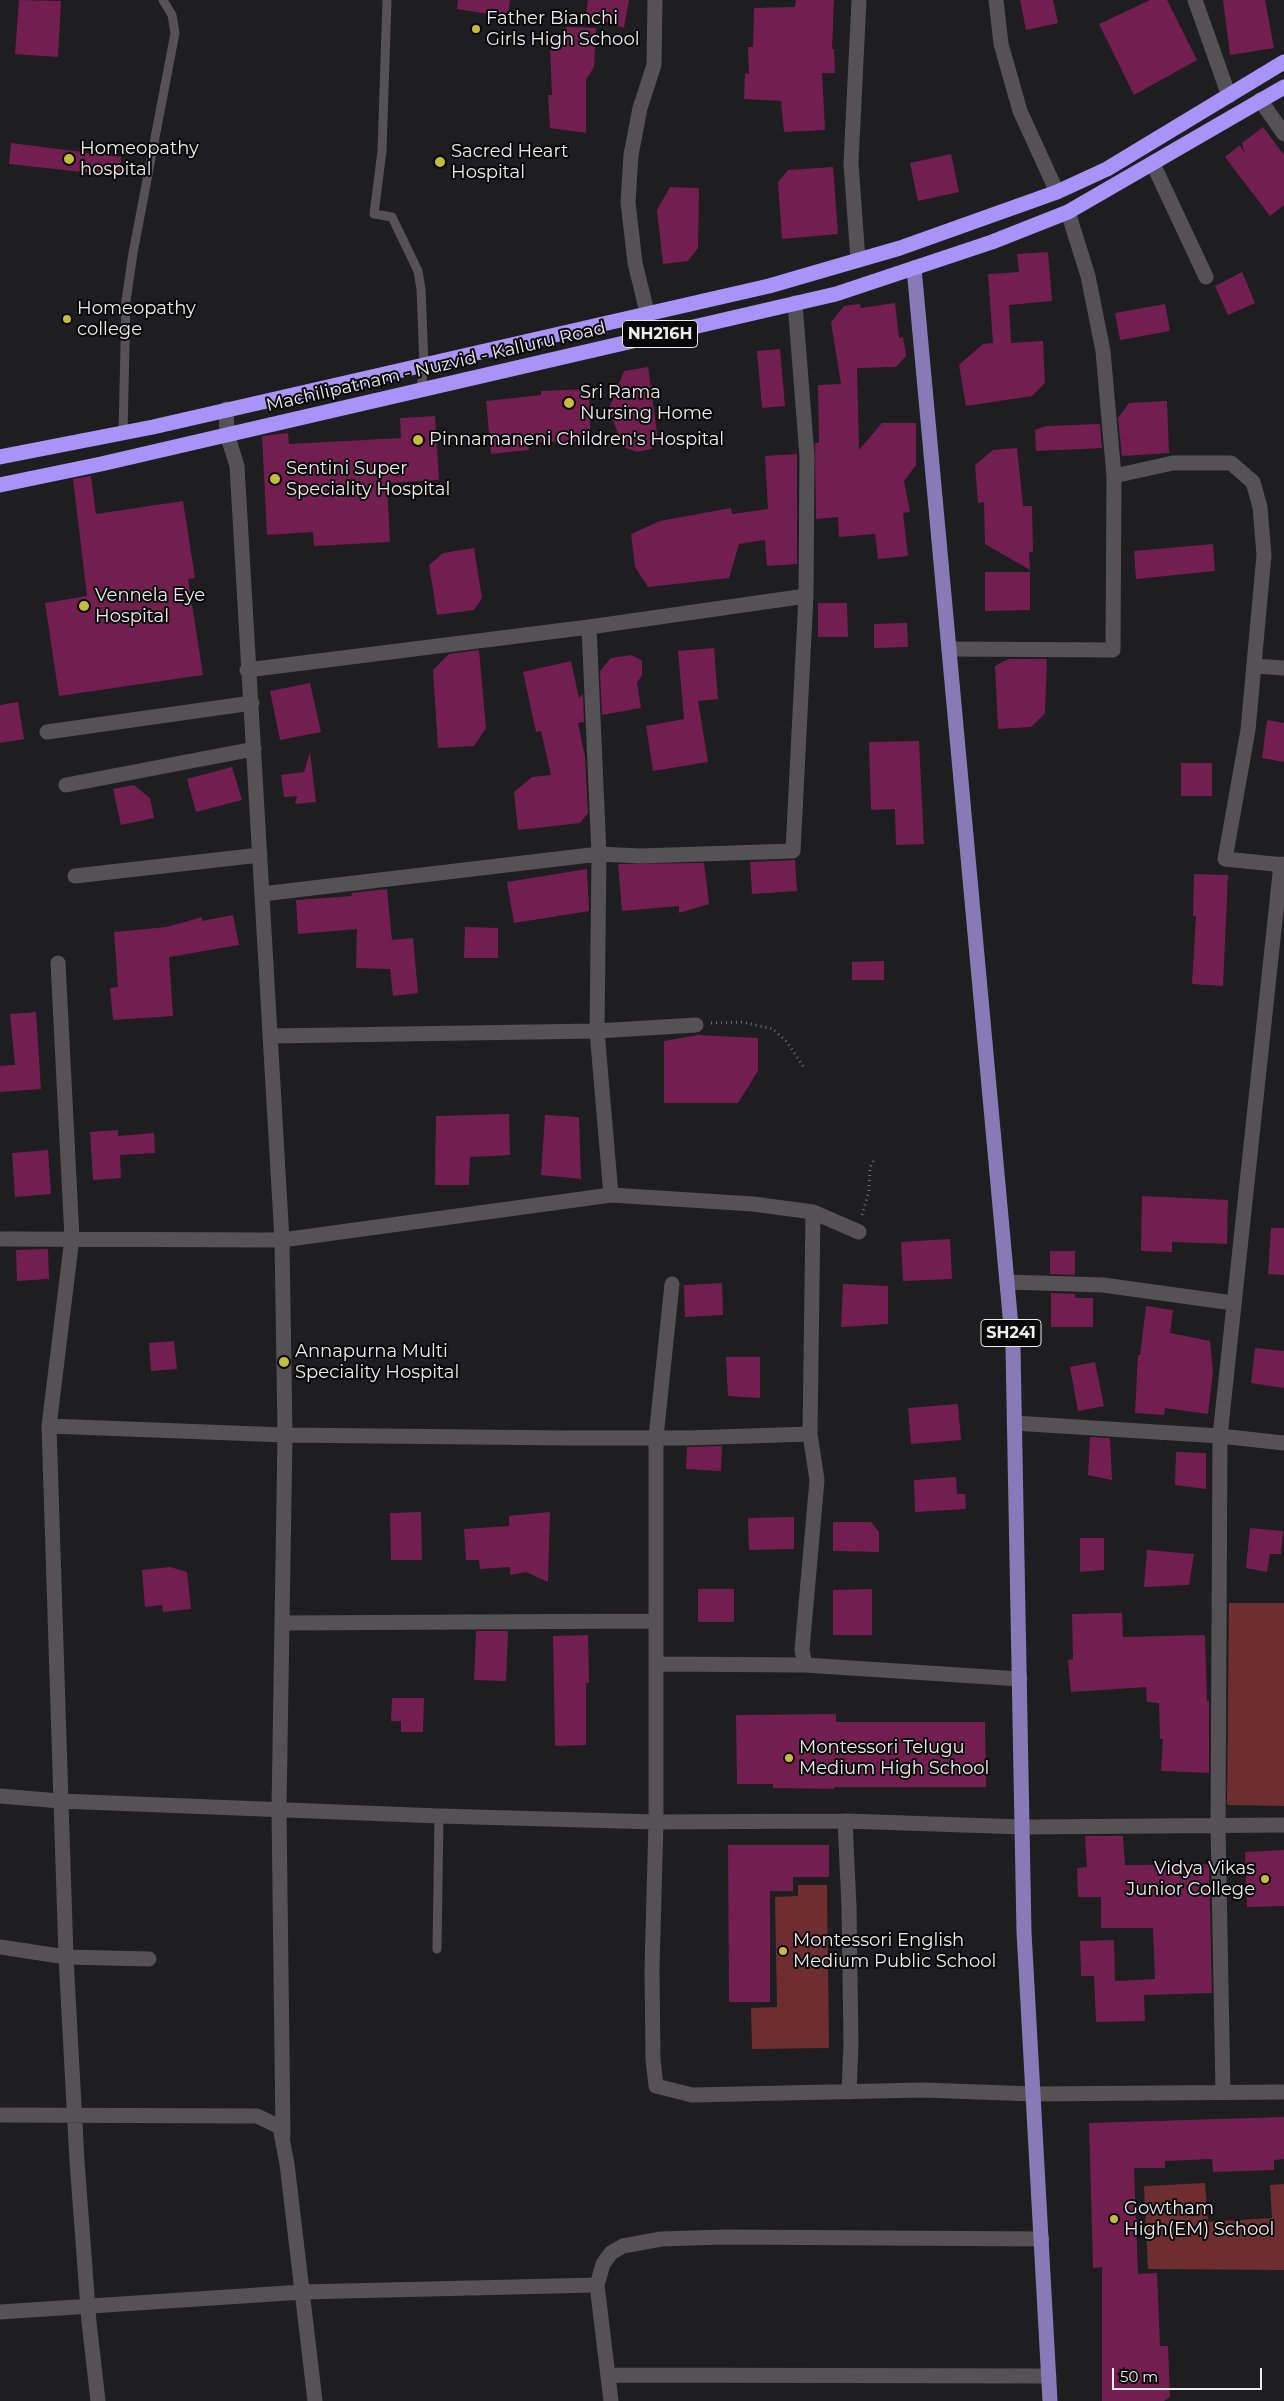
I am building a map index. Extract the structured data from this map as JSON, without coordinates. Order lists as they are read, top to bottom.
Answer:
{
  "streets": {
    "highway": ["NH216H", "Machilipatnam - Nuzvid - Kalluru Road"],
    "main road": ["SH241"]
  },
  "crossings": [
    ["Machilipatnam - Nuzvid - Kalluru Road", "SH241"]
  ],
  "places": [
    "Father Bianchi Girls High School",
    "Homeopathy hospital",
    "Sacred Heart Hospital",
    "Homeopathy college",
    "Sri Rama Nursing Home",
    "Pinnamaneni Children's Hospital",
    "Sentini Super Speciality Hospital",
    "Vennela Eye Hospital",
    "Annapurna Multi Speciality Hospital",
    "Montessori Telugu Medium High School",
    "Vidya Vikas Junior College",
    "Montessori English Medium Public School",
    "Gowtham High(EM) School"
  ],
  "scale_bar": "50 m"
}
